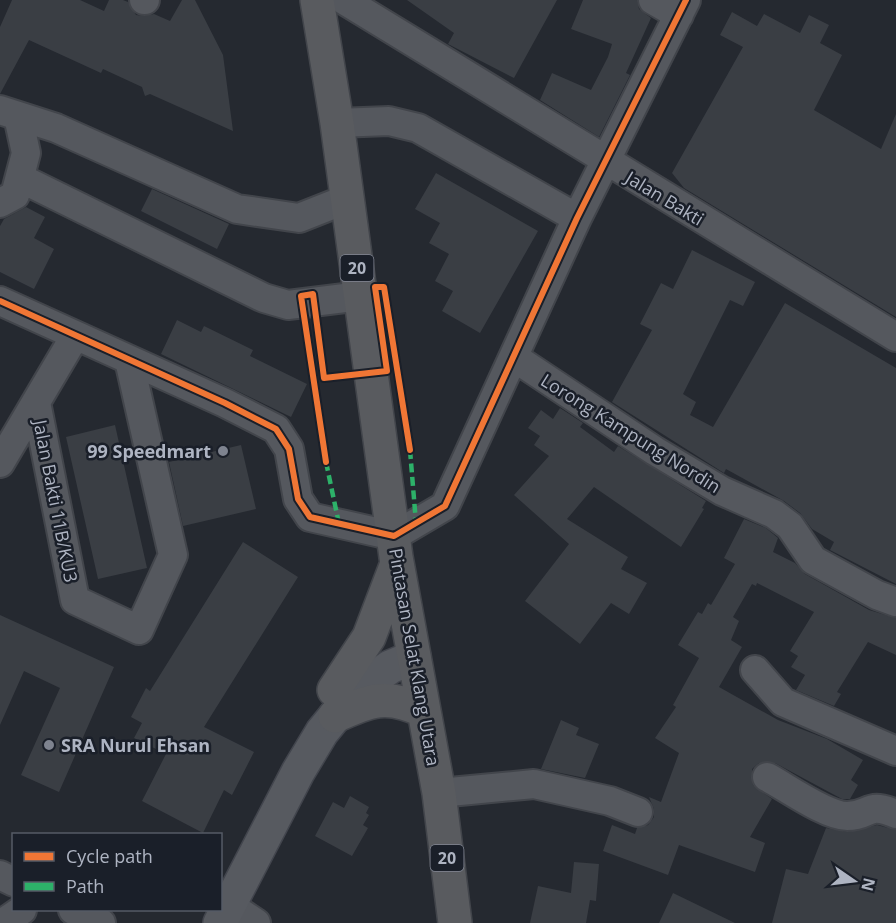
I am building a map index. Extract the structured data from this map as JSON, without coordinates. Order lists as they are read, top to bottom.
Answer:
{
  "streets": {
    "highway": ["20", "Pintasan Selat Klang Utara"],
    "street": ["Jalan Bakti", "Lorong Kampung Nordin", "Jalan Bakti 11B/KU3"]
  },
  "places": ["99 Speedmart", "SRA Nurul Ehsan"],
  "legend": ["Cycle path", "Path"],
  "north": "right"
}
